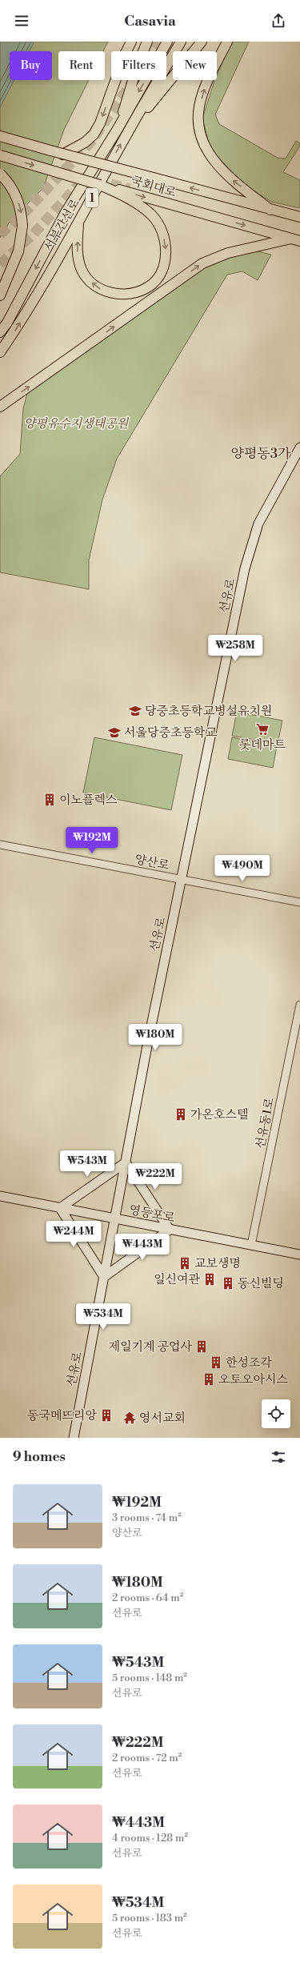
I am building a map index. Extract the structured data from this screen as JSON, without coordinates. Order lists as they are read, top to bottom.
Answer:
{
  "streets": {
    "main road": [
      "국회대로",
      "1",
      "서부간선로",
      "선유로",
      "영등포로"
    ],
    "street": ["양산로", "선유동1로"]
  },
  "crossings": [
    ["선유로", "양산로"],
    ["선유로", "영등포로"],
    ["선유동1로", "영등포로"]
  ],
  "districts": ["양평동3가"],
  "parks": ["양평유수지생태공원"],
  "places": {
    "school or university": ["당중초등학교병설유치원", "서울당중초등학교"],
    "supermarket": ["롯데마트"],
    "building": [
      "이노플렉스",
      "가온호스텔",
      "교보생명",
      "일신여관",
      "동신빌딩",
      "제일기계 공업사",
      "한성조각",
      "오토오아시스",
      "동국메뜨리앙"
    ],
    "temple": ["영서교회"]
  },
  "page": {
    "header": "Casavia",
    "chip": [
      "Buy",
      "Rent",
      "Filters",
      "New"
    ],
    "price": [
      "₩258M",
      "₩192M",
      "₩490M",
      "₩180M",
      "₩543M",
      "₩222M",
      "₩244M",
      "₩443M",
      "₩534M"
    ],
    "heading": "9 homes",
    "list": [
      {
        "name": "₩192M",
        "note": "3 rooms · 74 m² · 양산로"
      },
      {
        "name": "₩180M",
        "note": "2 rooms · 64 m² · 선유로"
      },
      {
        "name": "₩543M",
        "note": "5 rooms · 148 m² · 선유로"
      },
      {
        "name": "₩222M",
        "note": "2 rooms · 72 m² · 선유로"
      },
      {
        "name": "₩443M",
        "note": "4 rooms · 128 m² · 선유로"
      },
      {
        "name": "₩534M",
        "note": "5 rooms · 183 m² · 선유로"
      }
    ]
  }
}
